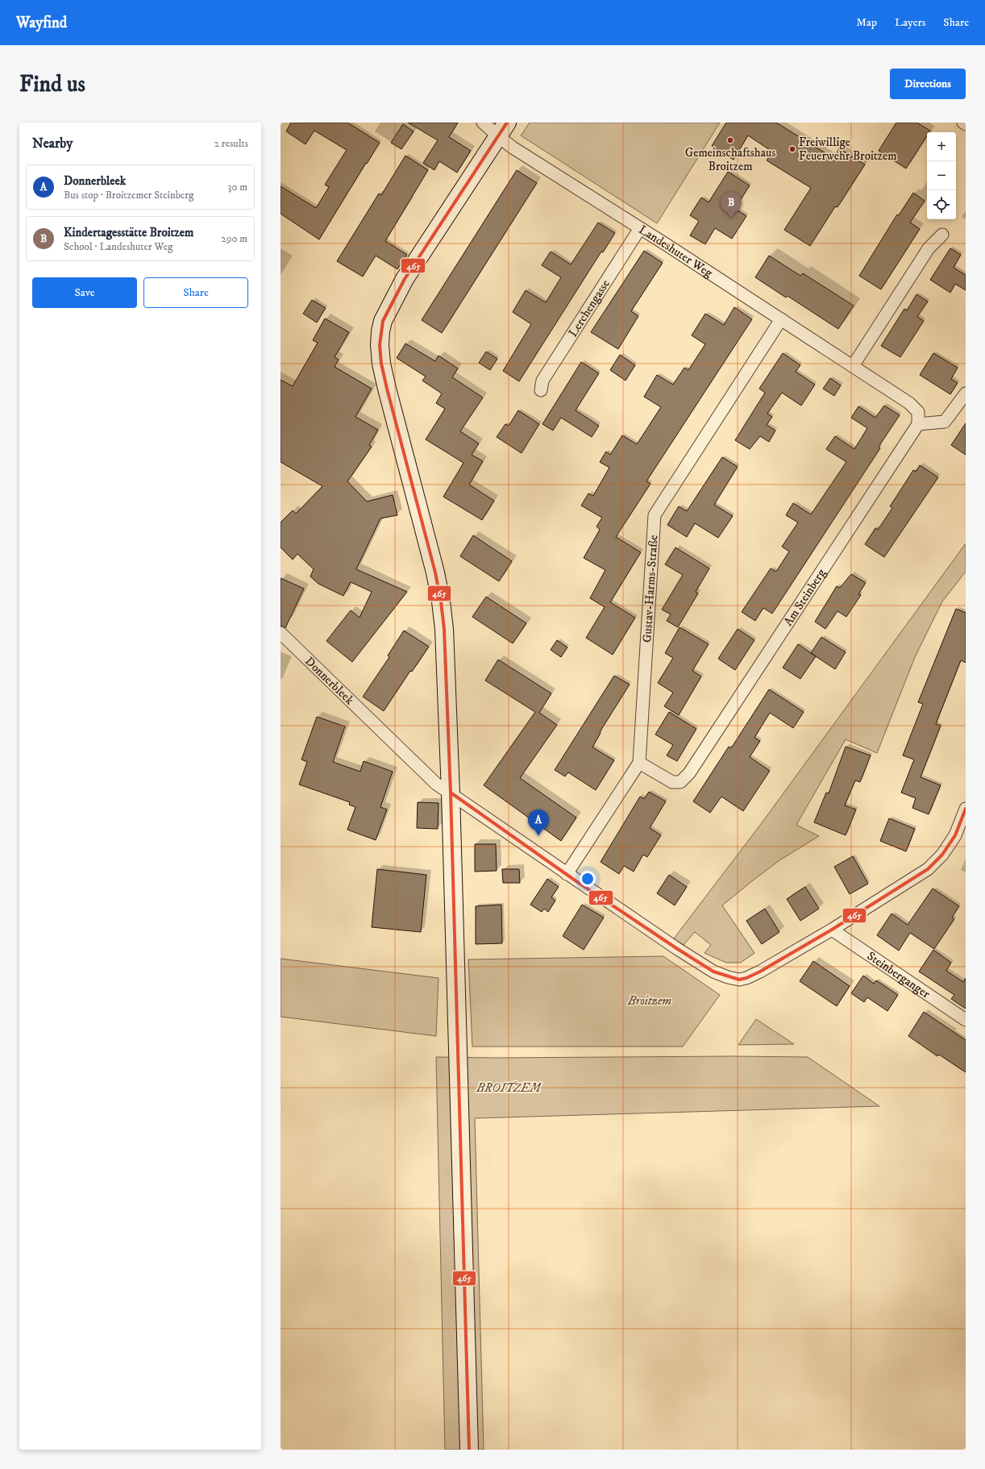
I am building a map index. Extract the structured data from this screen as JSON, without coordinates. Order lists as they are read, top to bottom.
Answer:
{
  "streets": {
    "street": [
      "Landeshuter Weg",
      "Lerchengasse",
      "Gustav-Harms-Straße",
      "Am Steinberg",
      "Donnerbleek",
      "Steinberganger"
    ]
  },
  "crossings": [
    ["Landeshuter Weg", "Lerchengasse"],
    ["Landeshuter Weg", "Gustav-Harms-Straße"],
    ["Landeshuter Weg", "Am Steinberg"],
    ["Gustav-Harms-Straße", "Am Steinberg"],
    ["Gustav-Harms-Straße", "Donnerbleek"],
    ["Donnerbleek", "Steinberganger"]
  ],
  "parks": ["Broitzem", "BROITZEM"],
  "places": ["Gemeinschaftshaus Broitzem", "Freiwillige Feuerwehr Broitzem"],
  "lines": ["transit line 465"],
  "page": {
    "header": "Wayfind",
    "nav": ["Map", "Layers", "Share"],
    "buttons": [
      "Directions",
      ["Save", "Share"]
    ],
    "title": "Find us",
    "heading": ["Nearby", "2 results"],
    "map_buttons": ["+", "−"],
    "list": [
      {
        "mark": "A",
        "name": "Donnerbleek",
        "note": "Bus stop · Broitzemer Steinberg",
        "value": "30 m"
      },
      {
        "mark": "B",
        "name": "Kindertagesstätte Broitzem",
        "note": "School · Landeshuter Weg",
        "value": "290 m"
      }
    ],
    "pins": ["B", "A"]
  }
}
